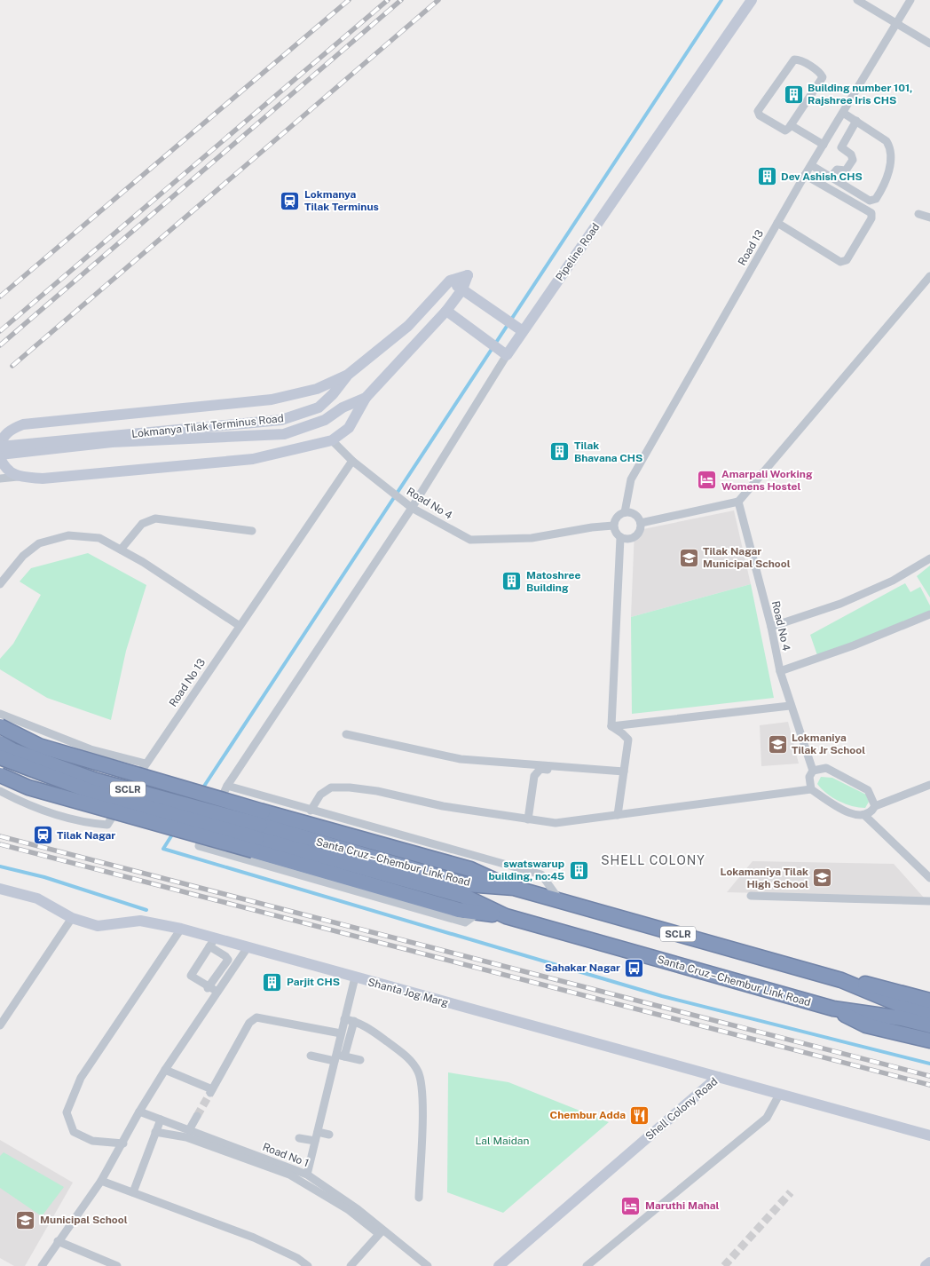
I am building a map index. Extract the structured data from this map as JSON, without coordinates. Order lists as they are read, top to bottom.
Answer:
{
  "streets": {
    "highway": ["SCLR", "Santa Cruz – Chembur Link Road"],
    "street": [
      "Road 13",
      "Pipeline Road",
      "Lokmanya Tilak Terminus Road",
      "Road No 4",
      "Road No 13",
      "Shanta Jog Marg",
      "Shell Colony Road",
      "Road No 1"
    ]
  },
  "crossings": [
    ["Road 13", "Road No 4"],
    ["Pipeline Road", "Road No 4"],
    ["Road No 4", "Road No 13"],
    ["SCLR", "Santa Cruz – Chembur Link Road"],
    ["Shanta Jog Marg", "Shell Colony Road"]
  ],
  "districts": ["SHELL COLONY"],
  "parks": ["Lal Maidan"],
  "places": {
    "building": [
      "Building number 101, Rajshree Iris CHS",
      "Dev Ashish CHS",
      "Tilak Bhavana CHS",
      "Matoshree Building",
      "swatswarup building, no:45",
      "Parjit CHS"
    ],
    "station": ["Lokmanya Tilak Terminus", "Tilak Nagar"],
    "hotel": ["Amarpali Working Womens Hostel", "Maruthi Mahal"],
    "school or university": [
      "Tilak Nagar Municipal School",
      "Lokmaniya Tilak Jr School",
      "Lokamaniya Tilak High School",
      "Municipal School"
    ],
    "bus stop": ["Sahakar Nagar"],
    "restaurant": ["Chembur Adda"]
  }
}
